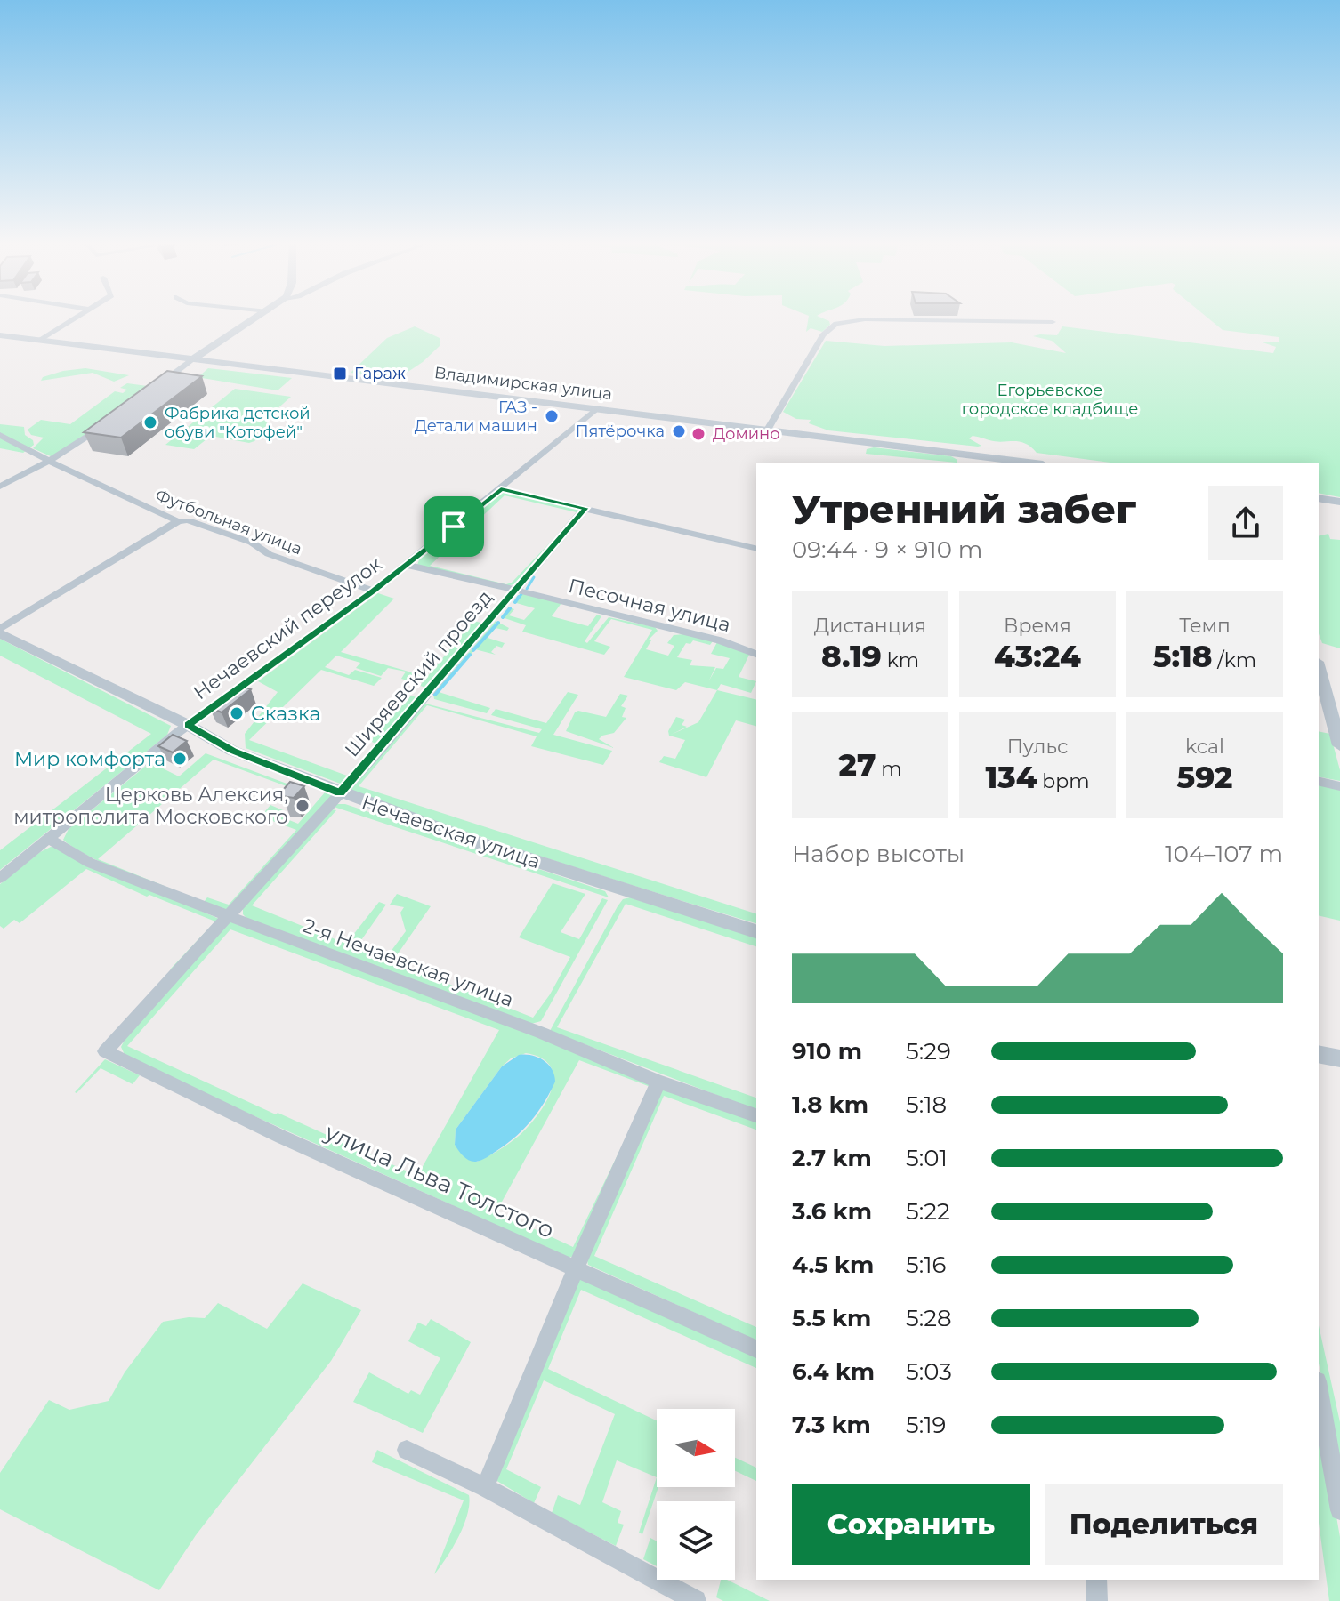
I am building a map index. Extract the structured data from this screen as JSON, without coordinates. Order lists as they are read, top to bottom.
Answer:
{
  "streets": {
    "street": [
      "Владимирская улица",
      "Футбольная улица",
      "Песочная улица",
      "Нечаевский переулок",
      "Ширяевский проезд",
      "Нечаевская улица",
      "2-я Нечаевская улица",
      "улица Льва Толстого"
    ]
  },
  "crossings": [
    ["Владимирская улица", "Нечаевский переулок"],
    ["Футбольная улица", "Нечаевский переулок"],
    ["Песочная улица", "Нечаевский переулок"],
    ["Песочная улица", "Ширяевский проезд"],
    ["Нечаевский переулок", "Нечаевская улица"],
    ["Нечаевский переулок", "2-я Нечаевская улица"],
    ["Ширяевский проезд", "Нечаевская улица"],
    ["Ширяевский проезд", "2-я Нечаевская улица"],
    ["Ширяевский проезд", "улица Льва Толстого"]
  ],
  "parks": ["Егорьевское городское кладбище"],
  "places": {
    "transit": ["Гараж"],
    "other": [
      "ГАЗ - Детали машин",
      "Фабрика детской обуви \"Котофей\"",
      "Пятёрочка",
      "Домино",
      "Сказка",
      "Мир комфорта",
      "Церковь Алексия, митрополита Московского"
    ]
  },
  "north": "right",
  "page": {
    "heading": ["Утренний забег", "09:44 · 9 × 910 m"],
    "stats": [
      ["Дистанция", "8.19 km"],
      ["Время", "43:24"],
      ["Темп", "5:18 /km"],
      ["27 m"],
      ["Пульс", "134 bpm"],
      ["kcal", "592"]
    ],
    "chart": ["Набор высоты", "104–107 m"],
    "list": [
      {
        "name": "910 m",
        "note": "5:29"
      },
      {
        "name": "1.8 km",
        "note": "5:18"
      },
      {
        "name": "2.7 km",
        "note": "5:01"
      },
      {
        "name": "3.6 km",
        "note": "5:22"
      },
      {
        "name": "4.5 km",
        "note": "5:16"
      },
      {
        "name": "5.5 km",
        "note": "5:28"
      },
      {
        "name": "6.4 km",
        "note": "5:03"
      },
      {
        "name": "7.3 km",
        "note": "5:19"
      }
    ],
    "buttons": ["Сохранить", "Поделиться"]
  }
}
